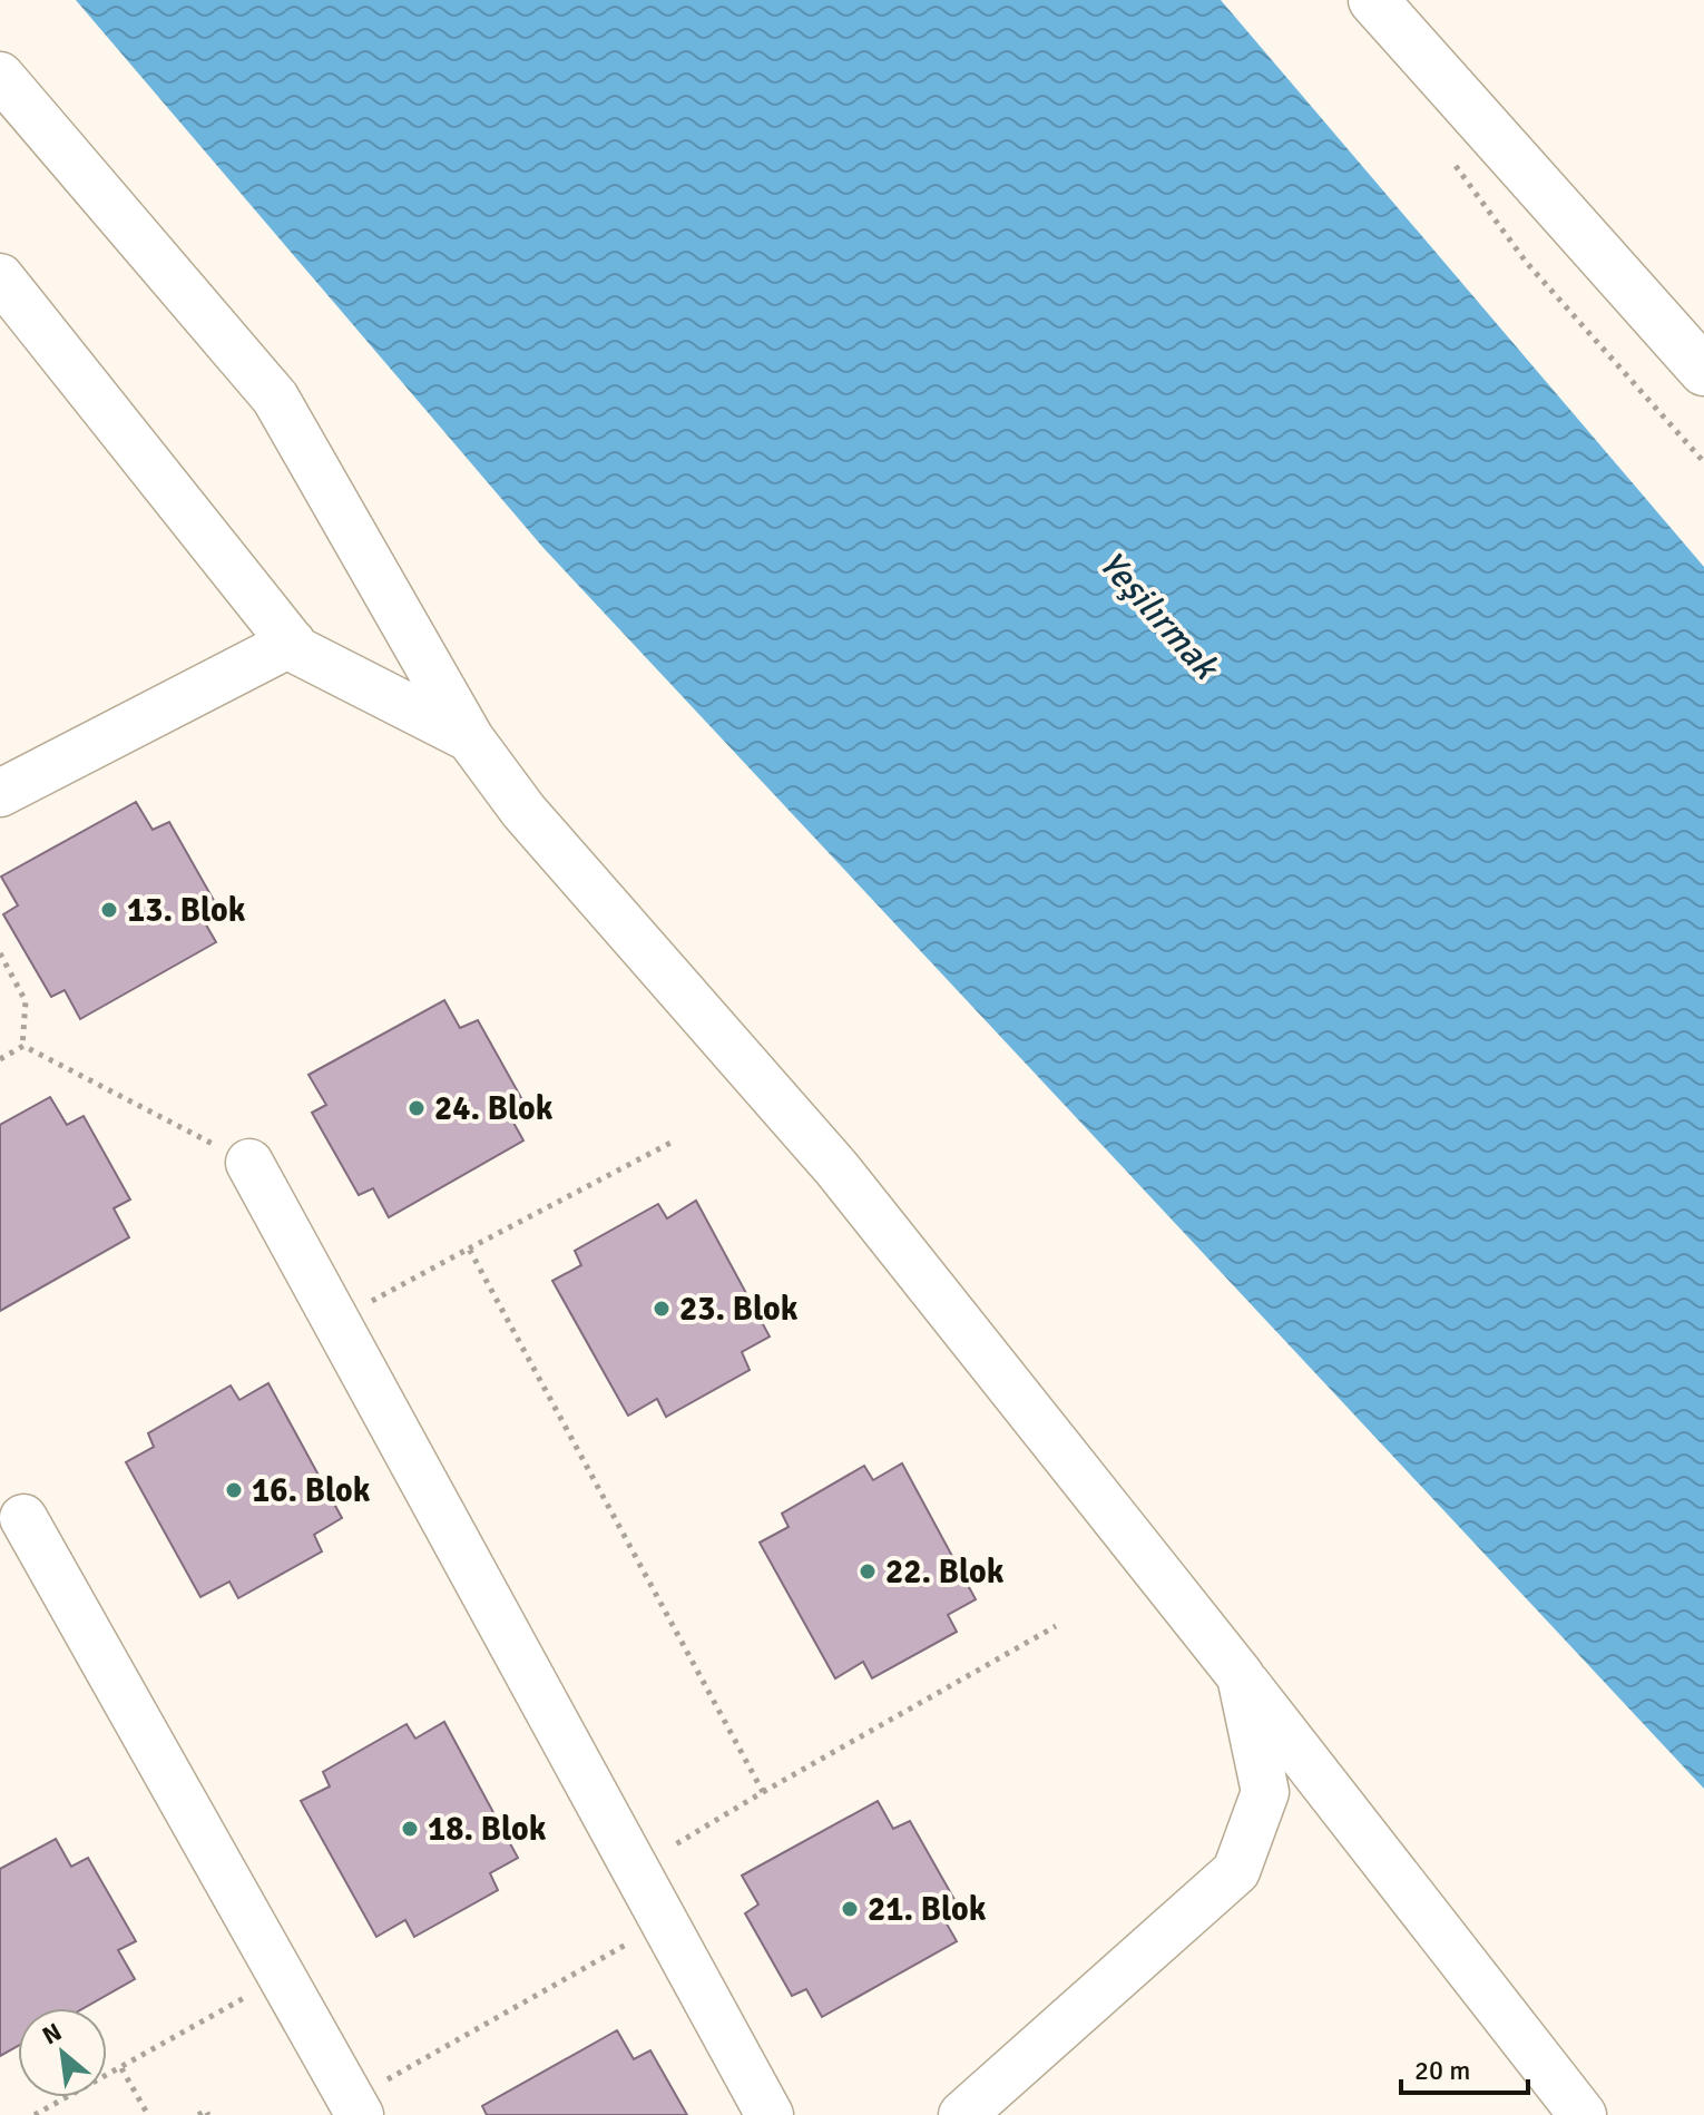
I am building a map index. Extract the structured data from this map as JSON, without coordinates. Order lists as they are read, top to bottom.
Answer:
{
  "water": ["Yeşilırmak"],
  "places": [
    "13. Blok",
    "24. Blok",
    "23. Blok",
    "16. Blok",
    "22. Blok",
    "18. Blok",
    "21. Blok"
  ],
  "scale_bar": "20 m",
  "north": "top left"
}
